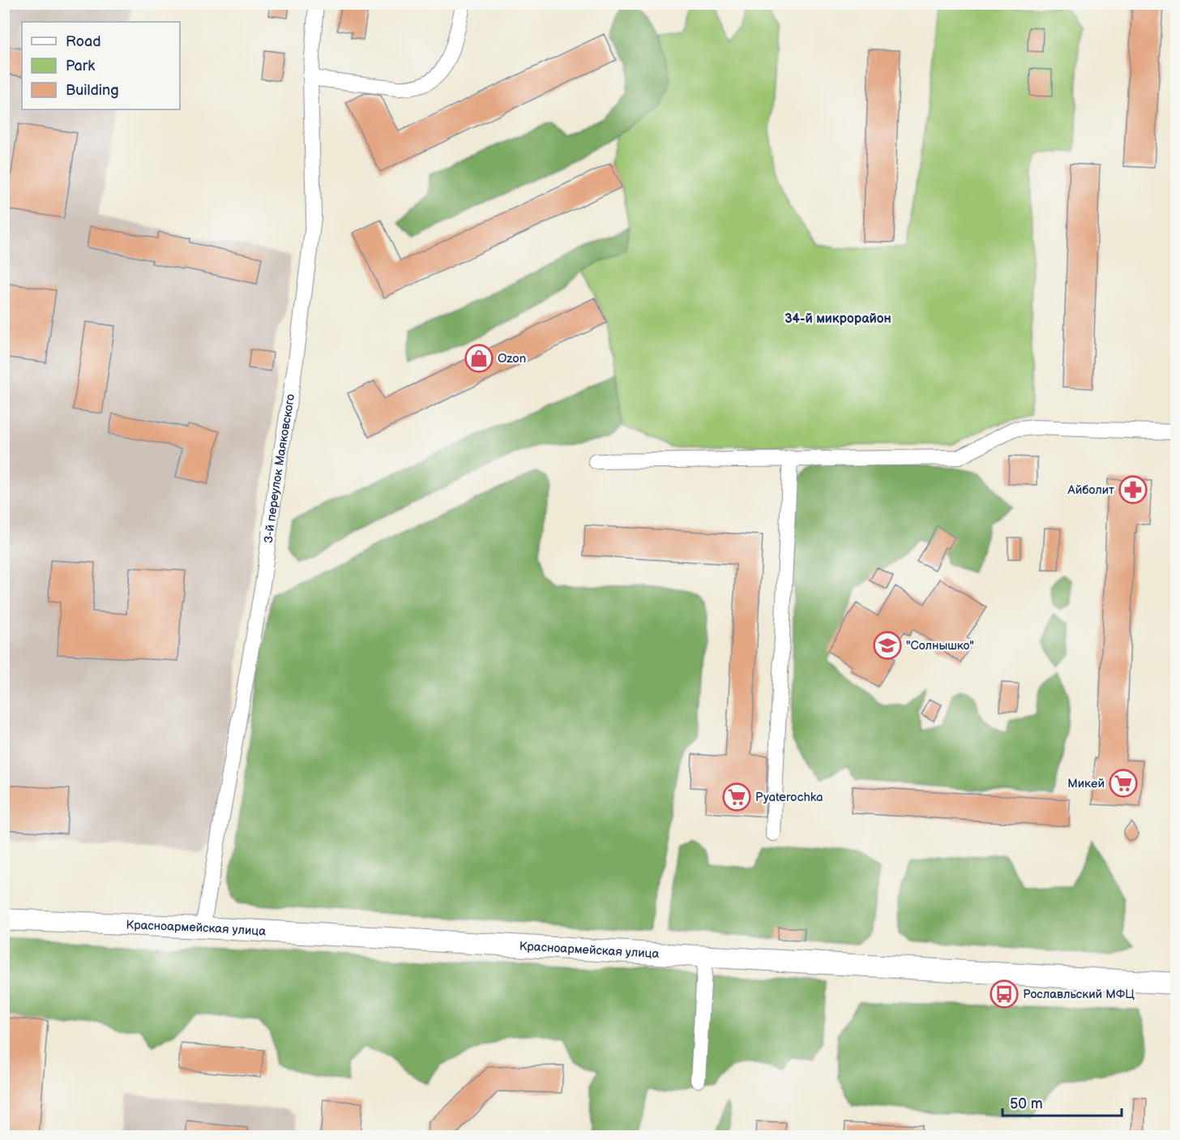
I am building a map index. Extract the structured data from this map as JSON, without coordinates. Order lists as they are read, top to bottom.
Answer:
{
  "streets": {
    "main road": ["Красноармейская улица"],
    "street": ["3-й переулок Маяковского"]
  },
  "crossings": [
    ["3-й переулок Маяковского", "Красноармейская улица"]
  ],
  "districts": ["34-й микрорайон"],
  "places": {
    "shop": ["Ozon"],
    "pharmacy": ["Айболит"],
    "school or university": ["\"Солнышко\""],
    "supermarket": ["Микей", "Pyaterochka"],
    "bus stop": ["Рославльский МФЦ"]
  },
  "legend": ["Road", "Park", "Building"],
  "scale_bar": "50 m"
}
